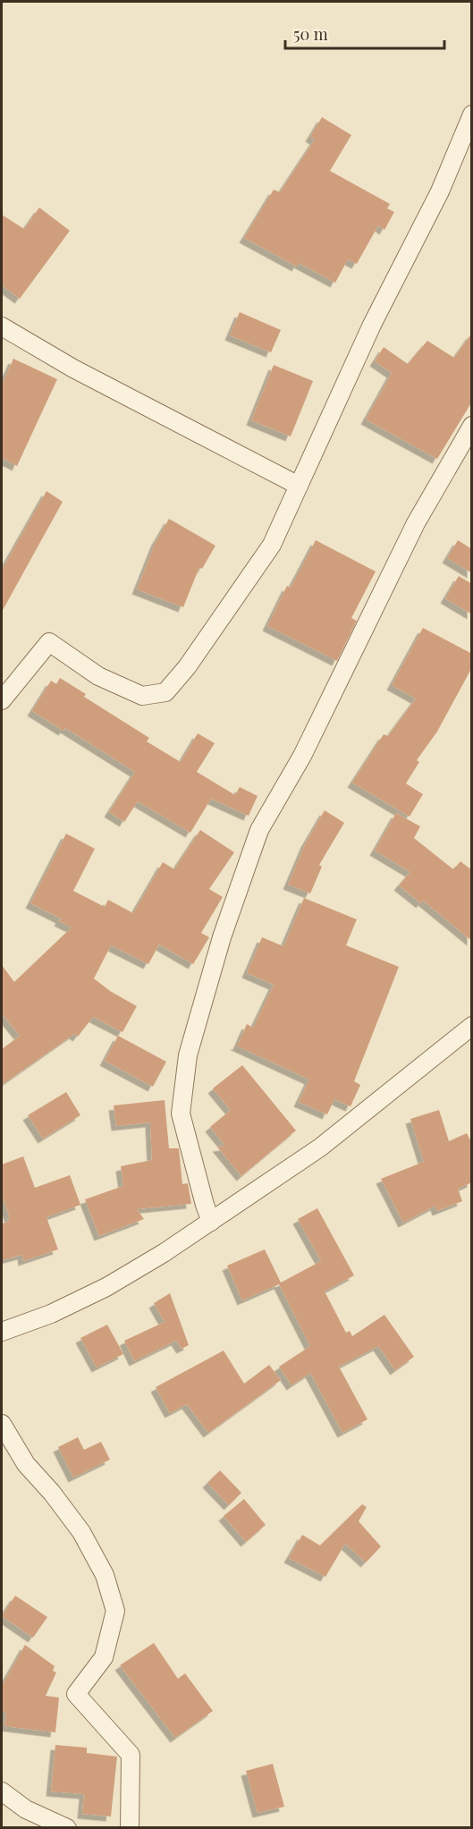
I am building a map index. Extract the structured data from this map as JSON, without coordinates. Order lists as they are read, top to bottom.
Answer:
{
  "scale_bar": "50 m"
}
